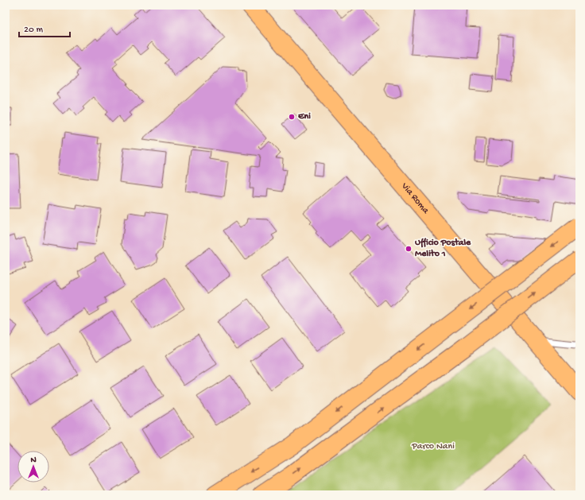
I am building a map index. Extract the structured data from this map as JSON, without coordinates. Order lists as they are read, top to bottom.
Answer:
{
  "streets": {
    "main road": ["Via Roma"]
  },
  "parks": ["Parco Nani"],
  "places": ["Eni", "Ufficio Postale Melito 1"],
  "scale_bar": "20 m",
  "north": "top"
}
